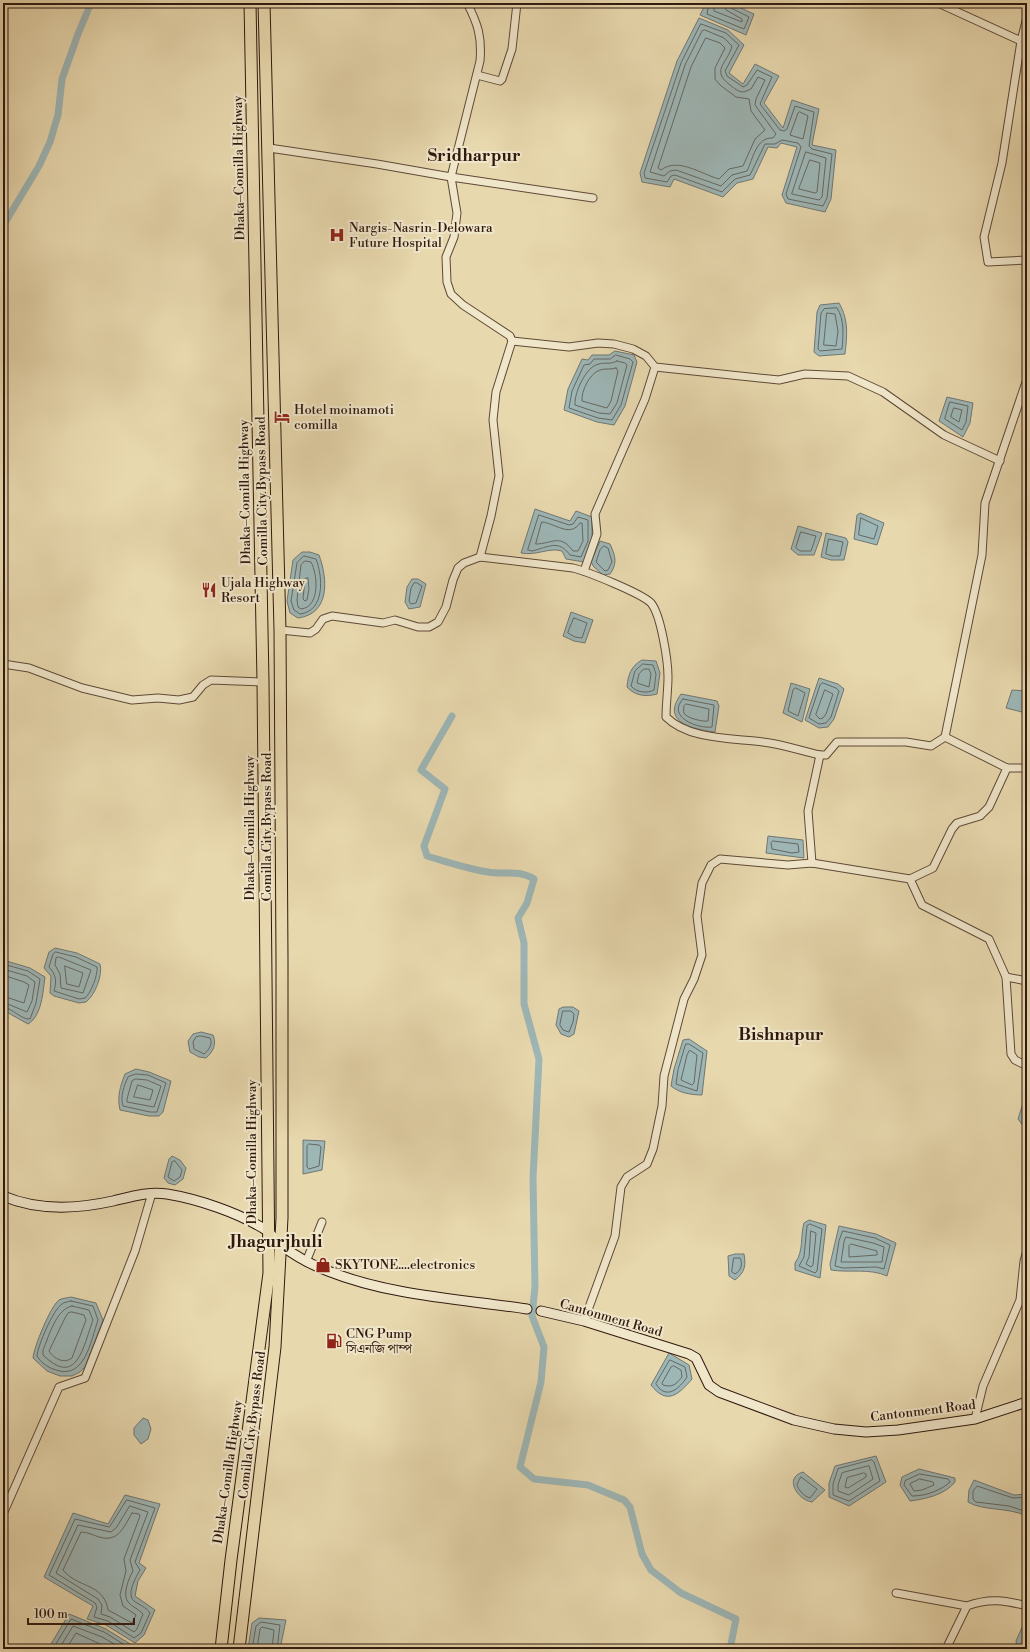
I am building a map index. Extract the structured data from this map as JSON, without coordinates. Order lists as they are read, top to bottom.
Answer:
{
  "streets": {
    "highway": ["Dhaka–Comilla Highway", "Comilla City Bypass Road"],
    "main road": ["Cantonment Road"]
  },
  "districts": ["Sridharpur", "Bishnapur", "Jhagurjhuli"],
  "places": {
    "hospital": ["Nargis-Nasrin-Delowara Future Hospital"],
    "hotel": ["Hotel moinamoti comilla"],
    "restaurant": ["Ujala Highway Resort"],
    "shop": ["SKYTONE....electronics"],
    "fuel station": ["CNG Pump সিএনজি পাম্প"]
  },
  "scale_bar": "100 m"
}
